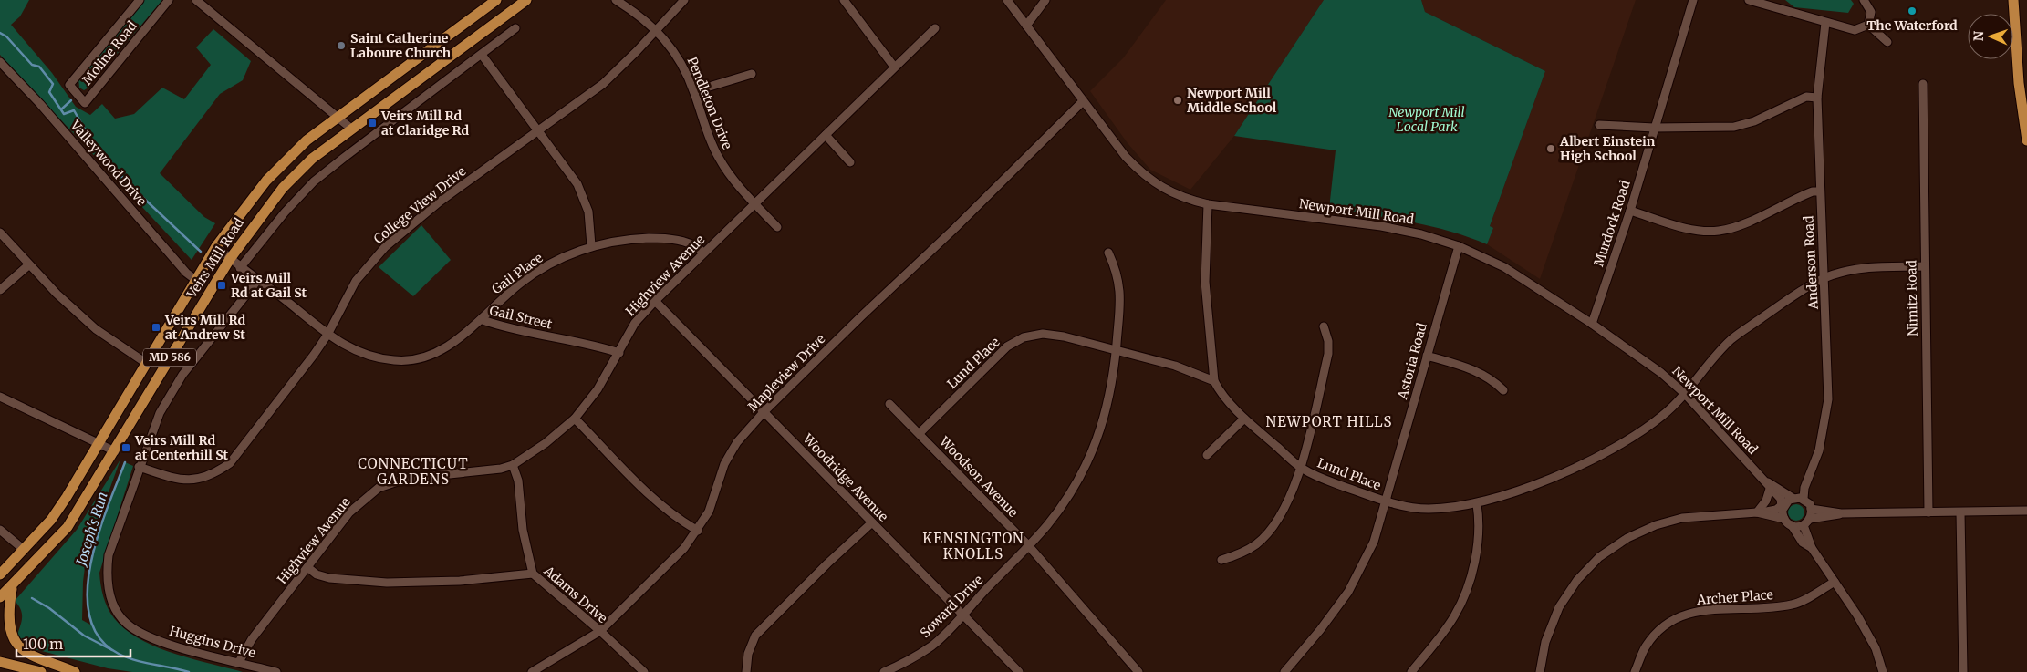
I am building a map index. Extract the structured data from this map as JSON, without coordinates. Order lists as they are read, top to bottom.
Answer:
{
  "streets": {
    "main road": ["Veirs Mill Road", "MD 586"],
    "street": [
      "Moline Road",
      "Pendleton Drive",
      "Valleywood Drive",
      "College View Drive",
      "Newport Mill Road",
      "Murdock Road",
      "Anderson Road",
      "Gail Place",
      "Highview Avenue",
      "Nimitz Road",
      "Gail Street",
      "Astoria Road",
      "Lund Place",
      "Mapleview Drive",
      "Woodson Avenue",
      "Woodridge Avenue",
      "Adams Drive",
      "Archer Place",
      "Soward Drive",
      "Huggins Drive"
    ]
  },
  "crossings": [
    ["Pendleton Drive", "College View Drive"],
    ["Pendleton Drive", "Highview Avenue"],
    ["Valleywood Drive", "Veirs Mill Road"],
    ["College View Drive", "Gail Street"],
    ["College View Drive", "Huggins Drive"],
    ["Newport Mill Road", "Murdock Road"],
    ["Newport Mill Road", "Anderson Road"],
    ["Newport Mill Road", "Astoria Road"],
    ["Newport Mill Road", "Lund Place"],
    ["Newport Mill Road", "Mapleview Drive"],
    ["Veirs Mill Road", "Gail Street"],
    ["Anderson Road", "Lund Place"],
    ["Gail Place", "Highview Avenue"],
    ["Gail Place", "Gail Street"],
    ["Highview Avenue", "Gail Street"],
    ["Highview Avenue", "Woodridge Avenue"],
    ["Highview Avenue", "Adams Drive"],
    ["Highview Avenue", "Huggins Drive"],
    ["Nimitz Road", "Lund Place"],
    ["Gail Street", "Huggins Drive"],
    ["Astoria Road", "Lund Place"],
    ["Lund Place", "Woodson Avenue"],
    ["Lund Place", "Soward Drive"],
    ["Mapleview Drive", "Woodridge Avenue"],
    ["Mapleview Drive", "Adams Drive"],
    ["Woodson Avenue", "Soward Drive"],
    ["Woodridge Avenue", "Soward Drive"]
  ],
  "districts": ["NEWPORT HILLS", "CONNECTICUT GARDENS", "KENSINGTON KNOLLS"],
  "water": ["Joseph's Run"],
  "parks": ["Newport Mill Local Park"],
  "places": {
    "other": [
      "The Waterford",
      "Saint Catherine Laboure Church",
      "Newport Mill Middle School",
      "Albert Einstein High School"
    ],
    "transit": [
      "Veirs Mill Rd at Claridge Rd",
      "Veirs Mill Rd at Gail St",
      "Veirs Mill Rd at Andrew St",
      "Veirs Mill Rd at Centerhill St"
    ]
  },
  "scale_bar": "100 m",
  "north": "left"
}
